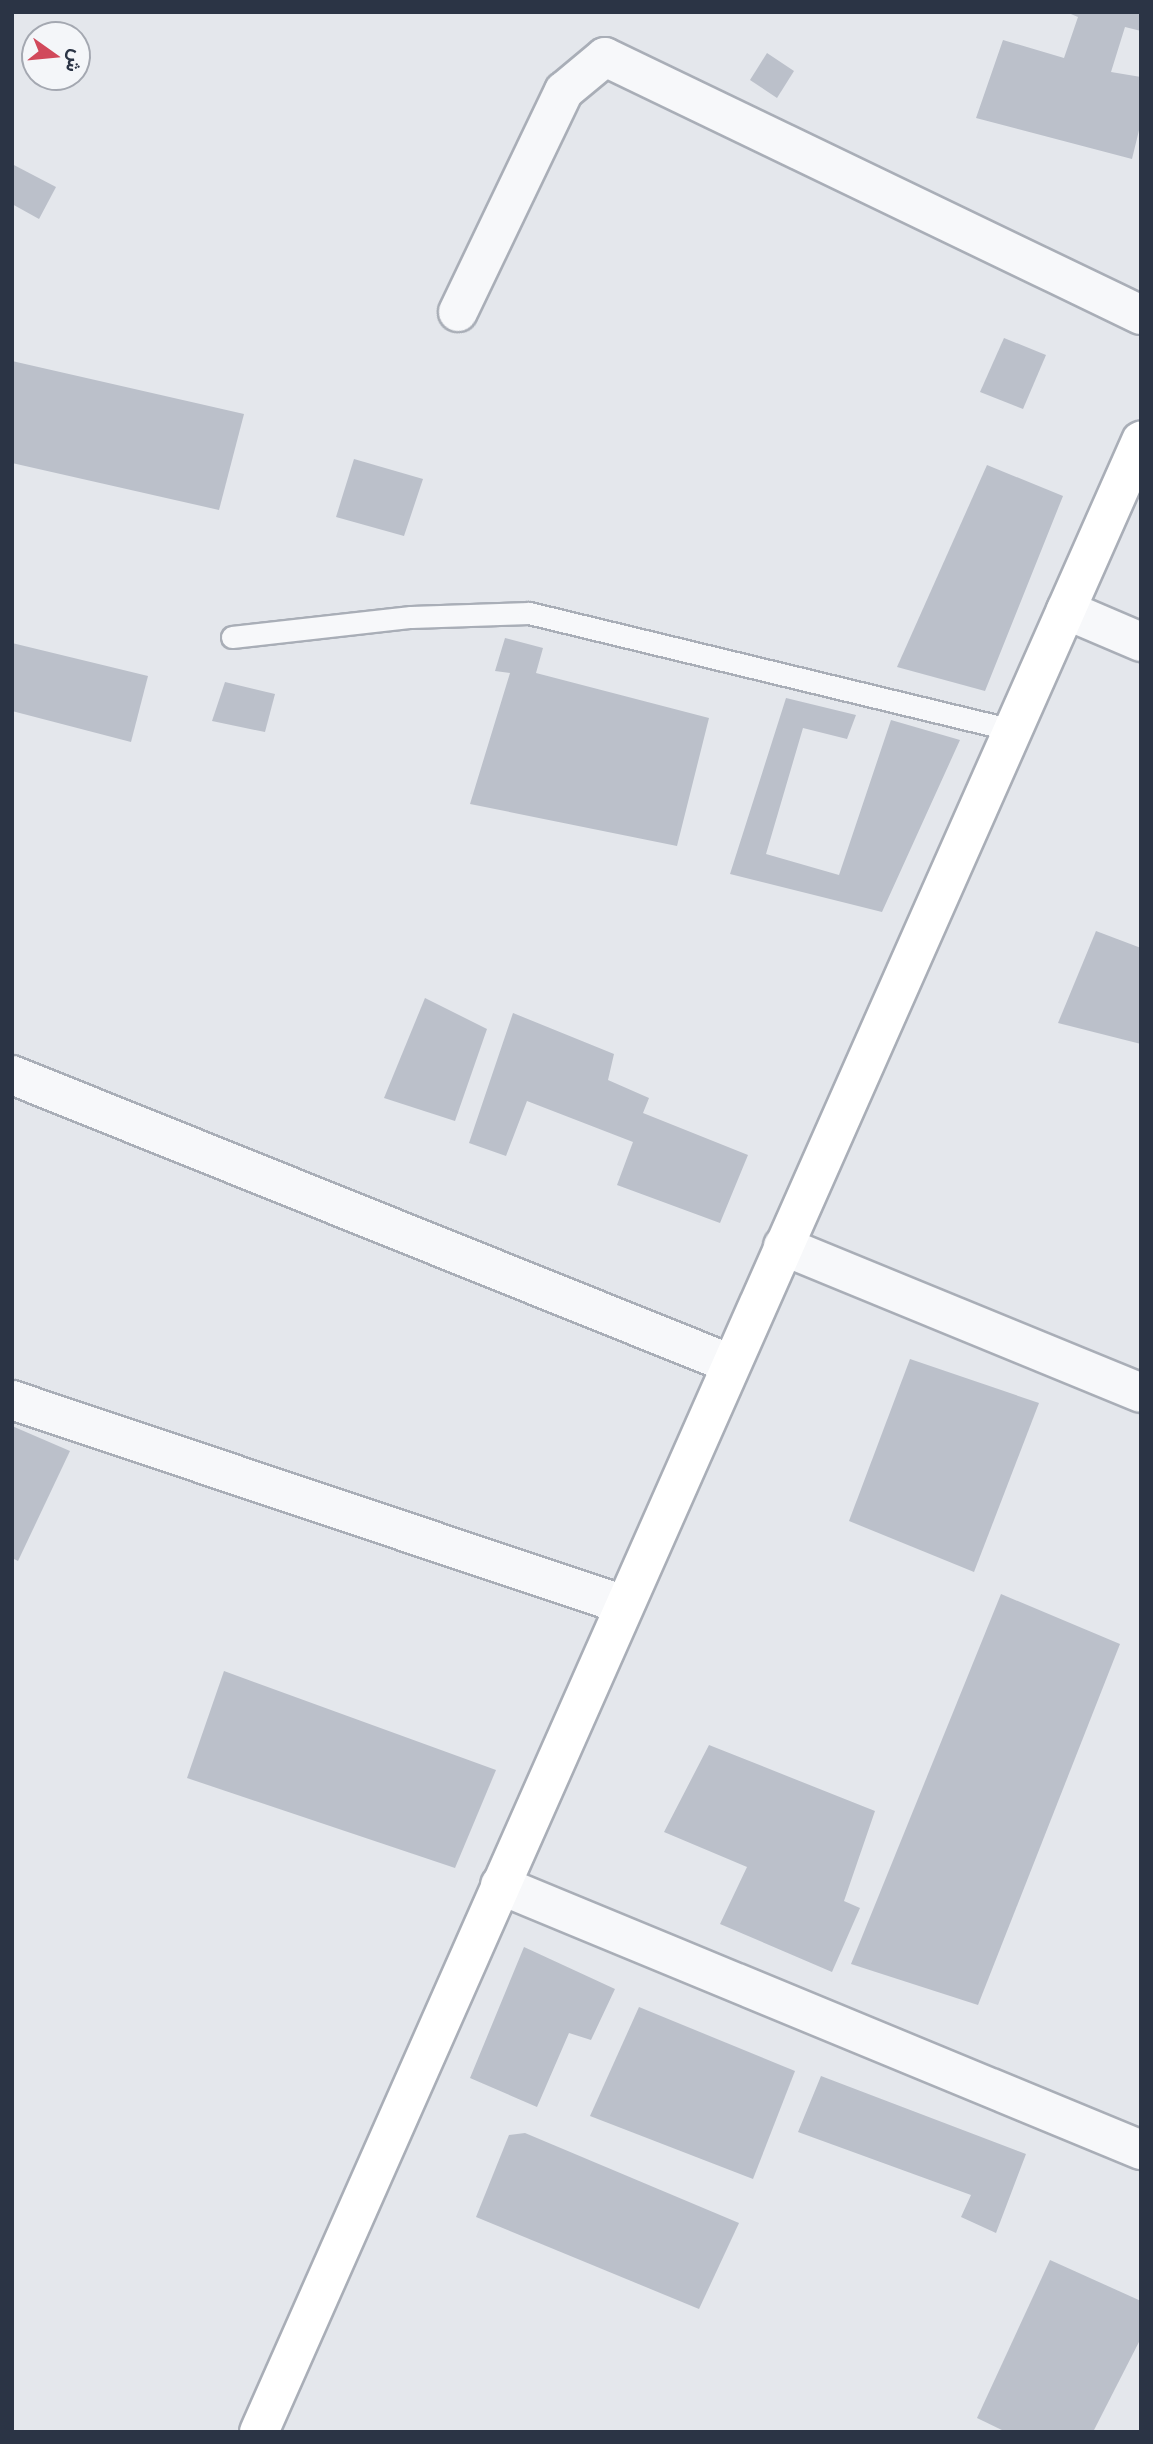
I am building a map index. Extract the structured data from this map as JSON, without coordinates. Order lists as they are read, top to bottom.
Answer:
{
  "north": "right"
}
